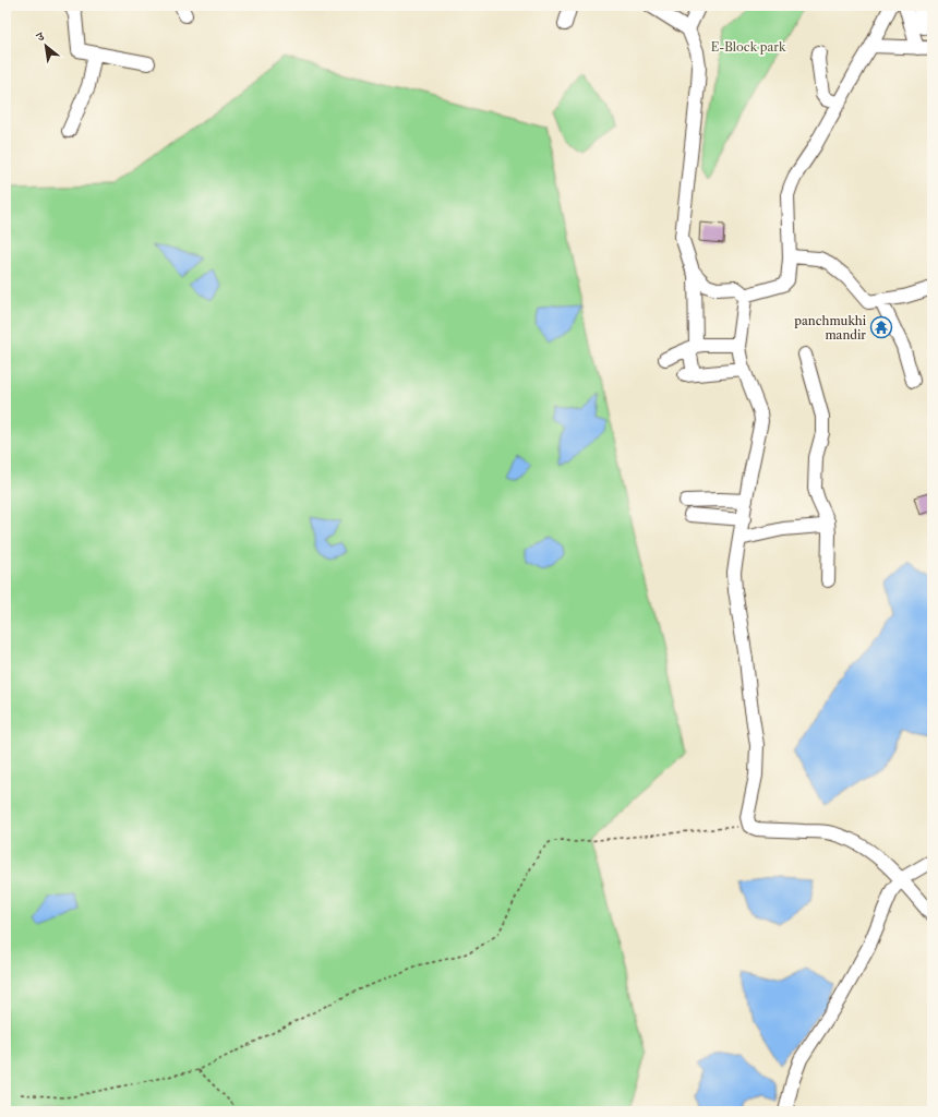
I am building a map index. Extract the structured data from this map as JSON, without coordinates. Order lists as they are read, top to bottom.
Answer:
{
  "parks": ["E-Block park"],
  "places": {
    "temple": ["panchmukhi mandir"]
  },
  "north": "top left"
}
